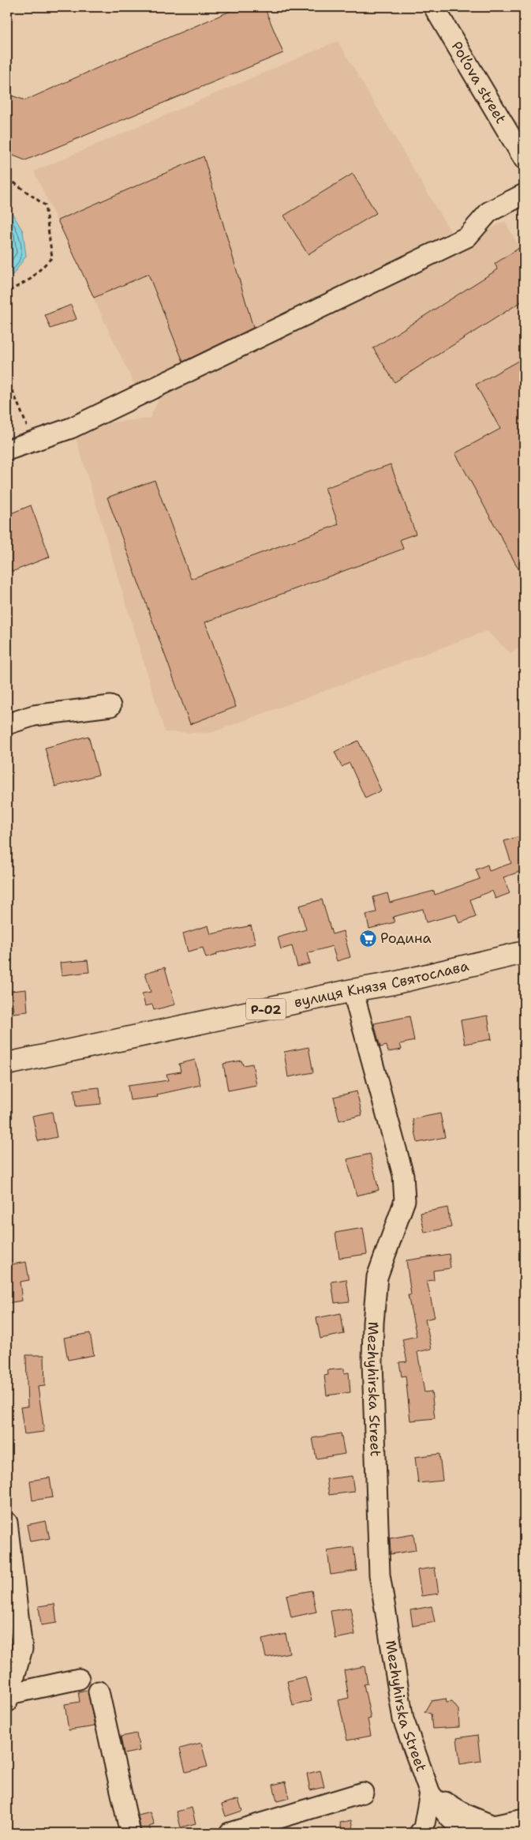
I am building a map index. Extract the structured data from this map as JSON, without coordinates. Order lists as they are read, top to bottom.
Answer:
{
  "streets": {
    "main road": ["вулиця Князя Святослава", "Р-02"],
    "street": ["Pol’ova street", "Mezhyhirska Street"]
  },
  "crossings": [
    ["вулиця Князя Святослава", "Mezhyhirska Street"]
  ],
  "places": {
    "supermarket": ["Родина"]
  }
}
